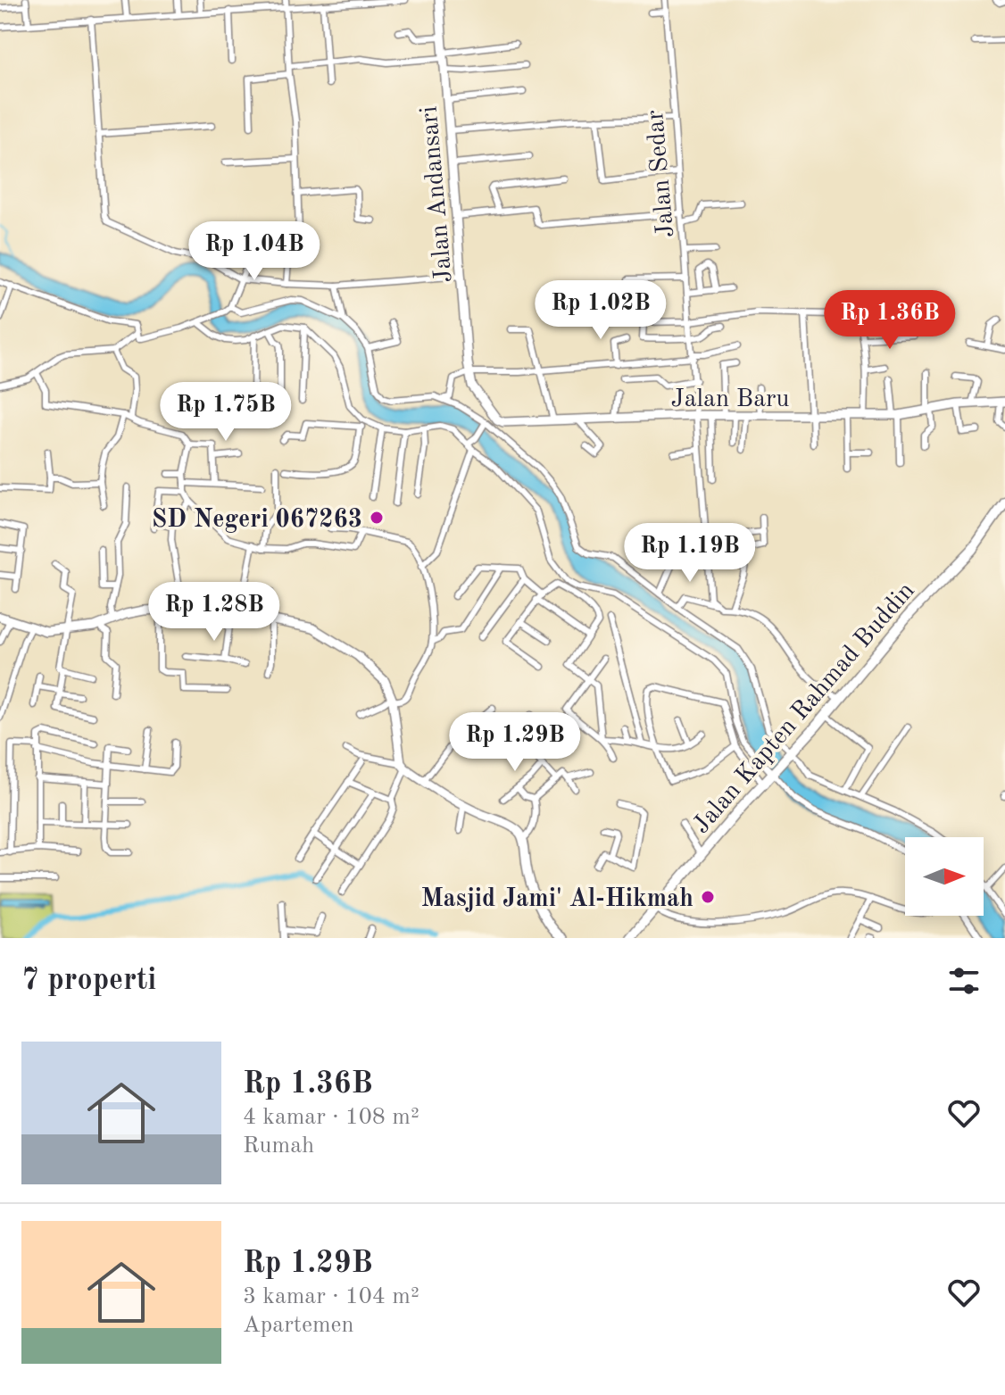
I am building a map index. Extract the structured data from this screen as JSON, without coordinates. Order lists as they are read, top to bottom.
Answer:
{
  "streets": {
    "main road": ["Jalan Kapten Rahmad Buddin"],
    "street": ["Jalan Sedar", "Jalan Andansari", "Jalan Baru"]
  },
  "crossings": [
    ["Jalan Sedar", "Jalan Baru"],
    ["Jalan Andansari", "Jalan Baru"]
  ],
  "places": ["SD Negeri 067263", "Masjid Jami' Al-Hikmah"],
  "north": "right",
  "page": {
    "price": [
      "Rp 1.04B",
      "Rp 1.02B",
      "Rp 1.36B",
      "Rp 1.75B",
      "Rp 1.19B",
      "Rp 1.28B",
      "Rp 1.29B"
    ],
    "heading": "7 properti",
    "list": [
      {
        "name": "Rp 1.36B",
        "note": "4 kamar · 108 m² · Rumah"
      },
      {
        "name": "Rp 1.29B",
        "note": "3 kamar · 104 m² · Apartemen"
      }
    ]
  }
}
